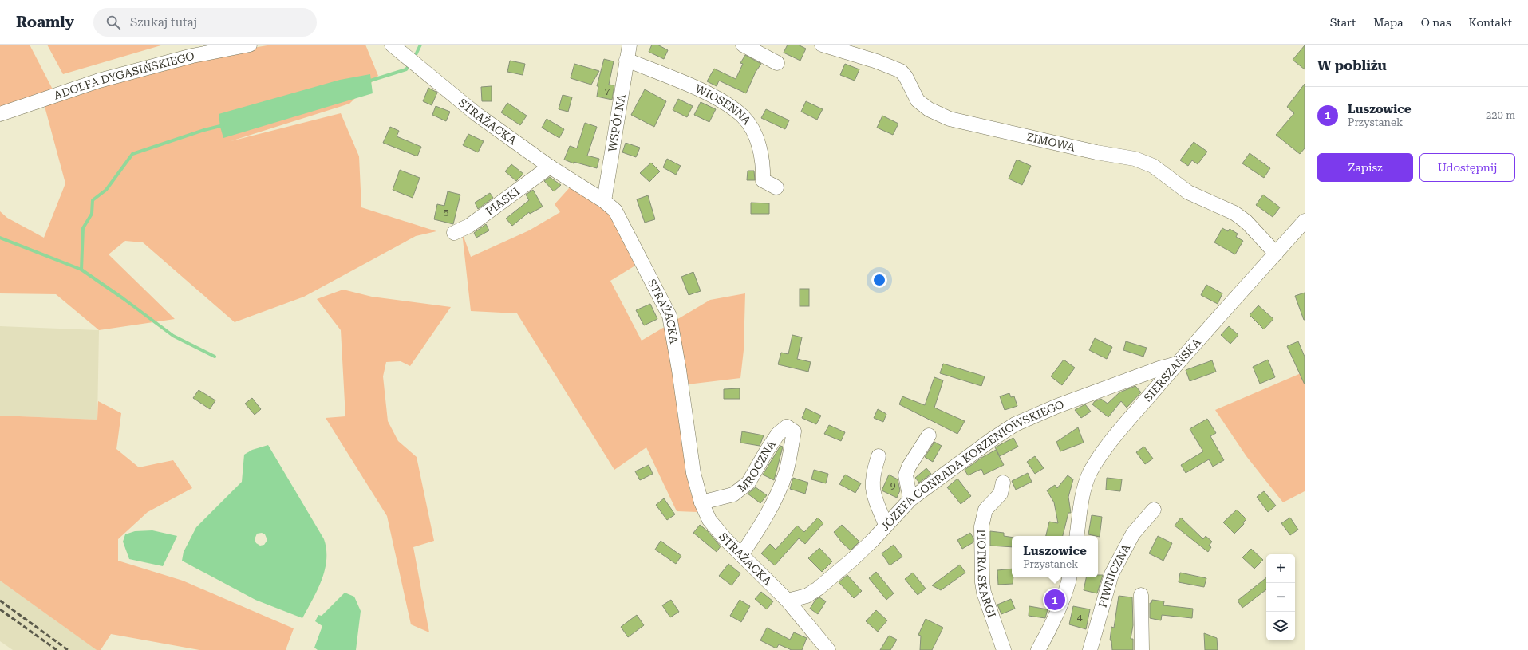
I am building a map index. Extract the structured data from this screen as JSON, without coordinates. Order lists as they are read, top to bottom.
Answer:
{
  "streets": {
    "street": [
      "ADOLFA DYGASIŃSKIEGO",
      "WIOSENNA",
      "STRAŻACKA",
      "WSPÓLNA",
      "ZIMOWA",
      "PIASKI",
      "SIERSZAŃSKA",
      "MROCZNA",
      "JÓZEFA CONRADA KORZENIOWSKIEGO",
      "PIOTRA SKARGI",
      "PIWNICZNA"
    ]
  },
  "crossings": [
    ["WIOSENNA", "WSPÓLNA"],
    ["STRAŻACKA", "WSPÓLNA"],
    ["STRAŻACKA", "PIASKI"],
    ["STRAŻACKA", "MROCZNA"],
    ["STRAŻACKA", "JÓZEFA CONRADA KORZENIOWSKIEGO"],
    ["ZIMOWA", "SIERSZAŃSKA"],
    ["SIERSZAŃSKA", "JÓZEFA CONRADA KORZENIOWSKIEGO"]
  ],
  "house_numbers": [
    "7",
    "5",
    "9",
    "4"
  ],
  "page": {
    "header": "Roamly",
    "search": "Szukaj tutaj",
    "nav": [
      "Start",
      "Mapa",
      "O nas",
      "Kontakt"
    ],
    "heading": "W pobliżu",
    "list": [
      {
        "mark": "1",
        "name": "Luszowice",
        "note": "Przystanek",
        "value": "220 m"
      }
    ],
    "buttons": ["Zapisz", "Udostępnij"],
    "popup": ["Luszowice", "Przystanek"],
    "map_buttons": ["+", "−"],
    "pins": "1"
  }
}
